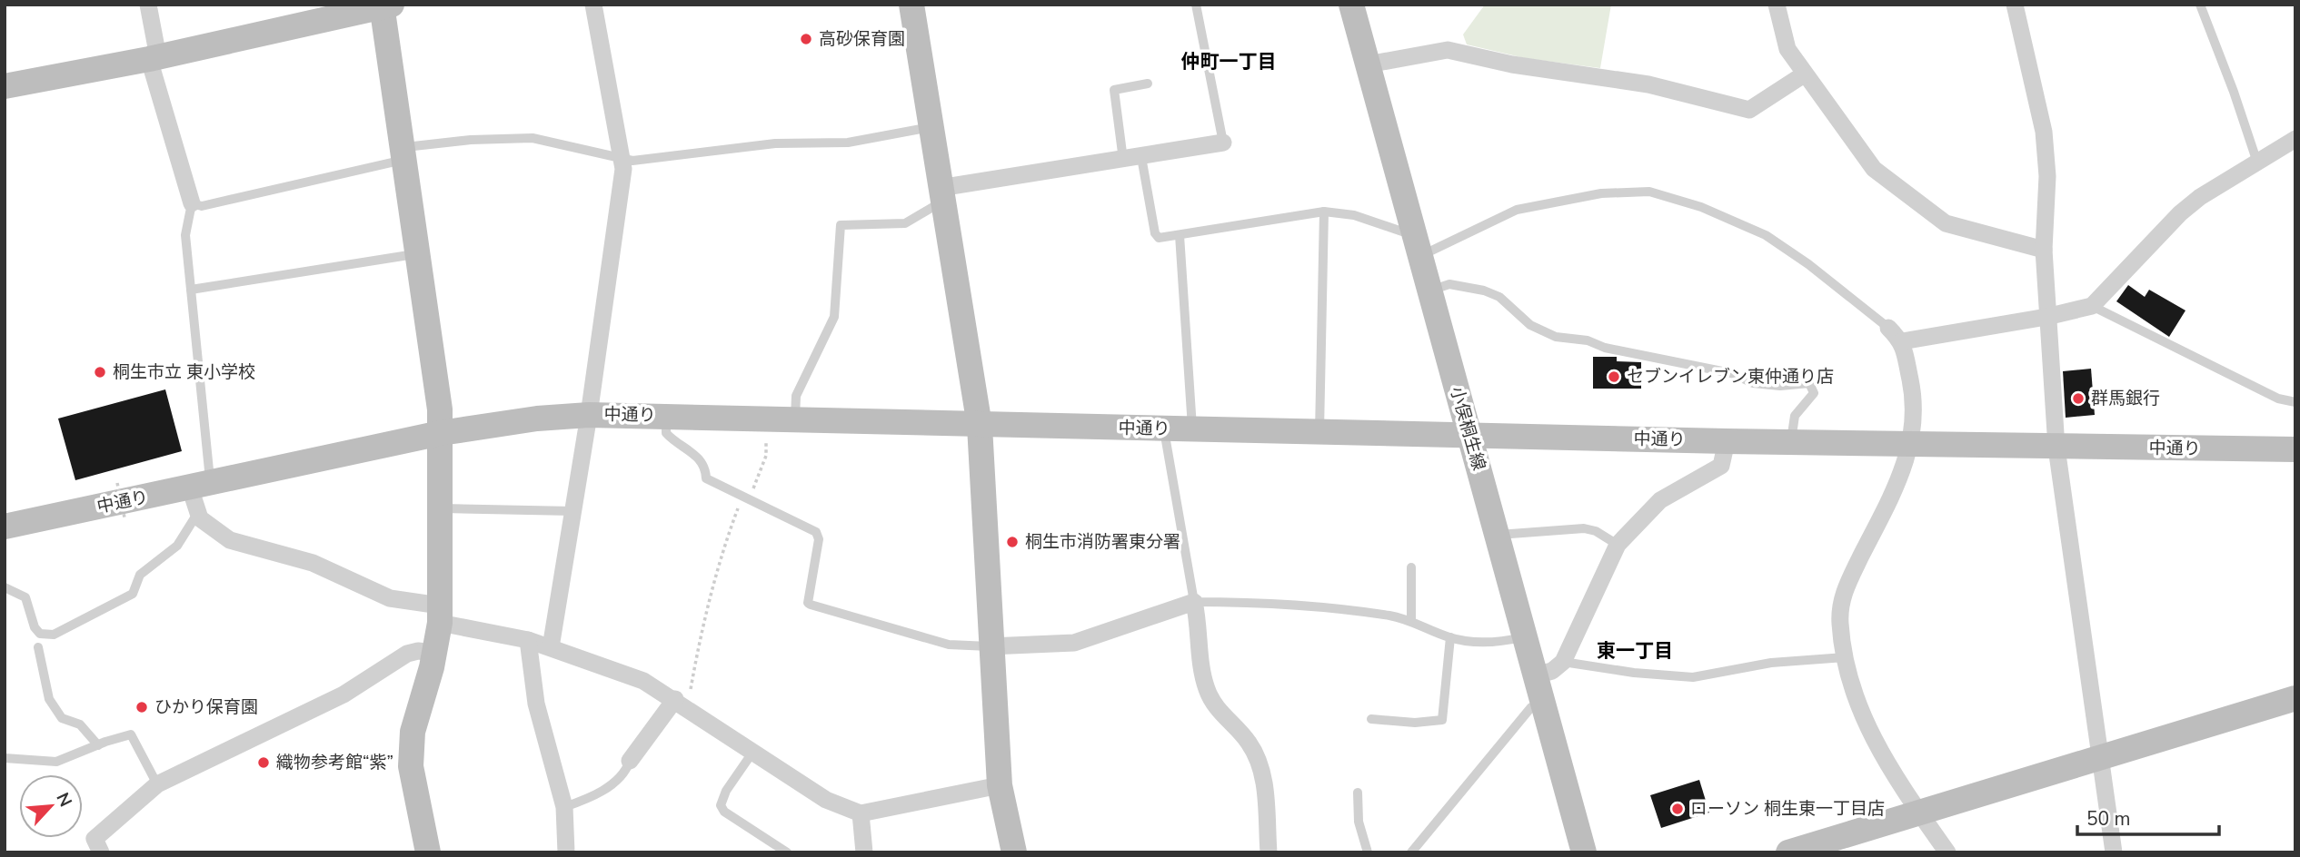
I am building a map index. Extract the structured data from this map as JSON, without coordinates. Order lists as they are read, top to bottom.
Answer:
{
  "streets": {
    "street": ["中通り", "小俣桐生線"]
  },
  "crossings": [
    ["中通り", "小俣桐生線"]
  ],
  "districts": ["仲町一丁目", "東一丁目"],
  "places": [
    "高砂保育園",
    "桐生市立 東小学校",
    "セブンイレブン東仲通り店",
    "群馬銀行",
    "桐生市消防署東分署",
    "ひかり保育園",
    "織物参考館“紫”",
    "ローソン 桐生東一丁目店"
  ],
  "scale_bar": "50 m",
  "north": "top right"
}
